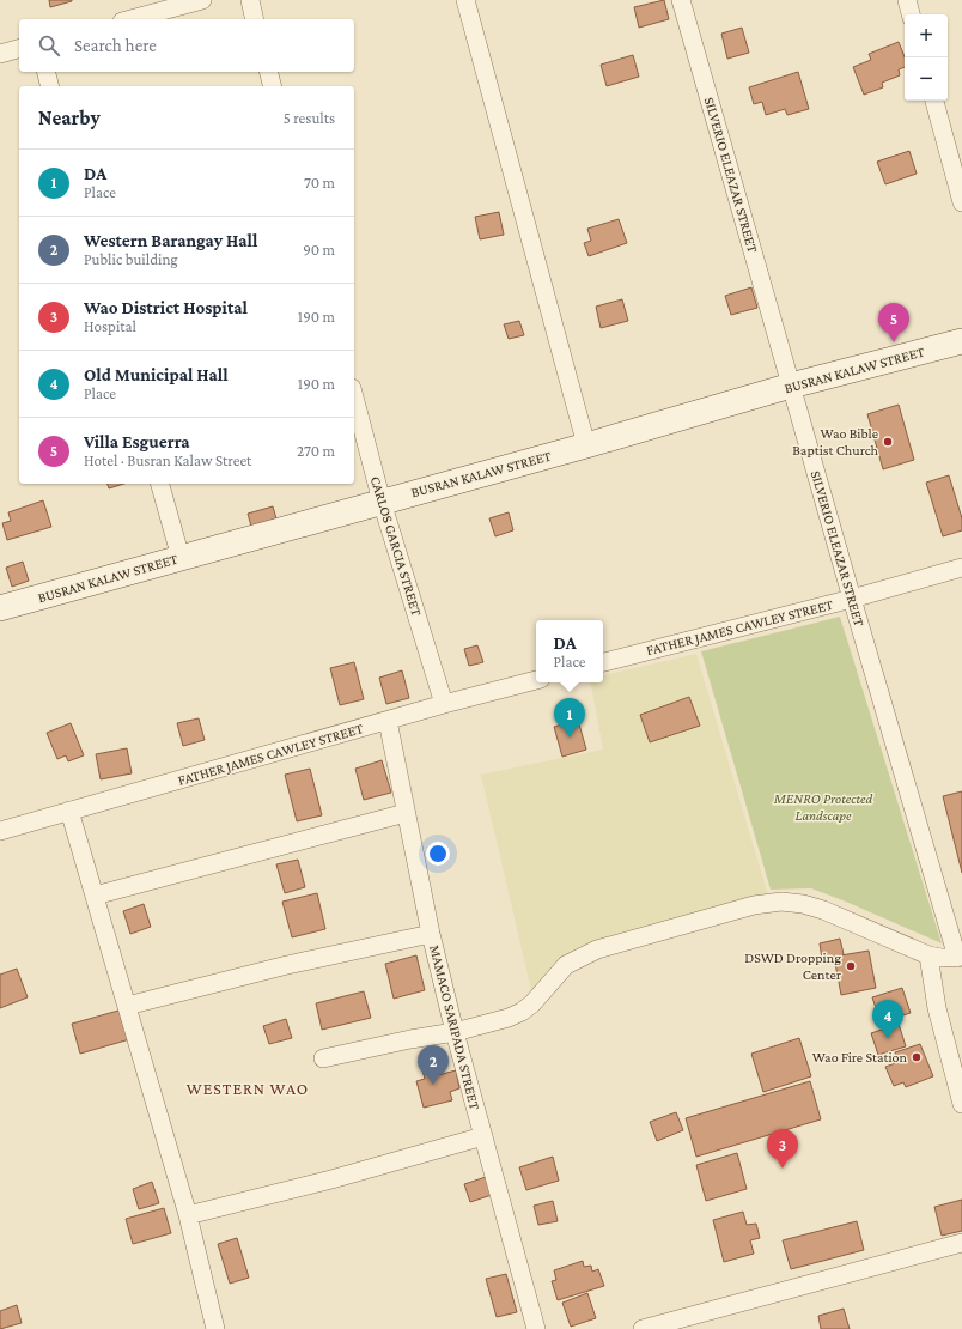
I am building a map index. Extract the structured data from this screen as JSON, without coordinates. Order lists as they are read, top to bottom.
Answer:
{
  "streets": {
    "street": [
      "SILVERIO ELEAZAR STREET",
      "BUSRAN KALAW STREET",
      "CARLOS GARCIA STREET",
      "FATHER JAMES CAWLEY STREET",
      "MAMACO SARIPADA STREET"
    ]
  },
  "crossings": [
    ["SILVERIO ELEAZAR STREET", "BUSRAN KALAW STREET"],
    ["SILVERIO ELEAZAR STREET", "FATHER JAMES CAWLEY STREET"],
    ["BUSRAN KALAW STREET", "CARLOS GARCIA STREET"],
    ["CARLOS GARCIA STREET", "FATHER JAMES CAWLEY STREET"],
    ["FATHER JAMES CAWLEY STREET", "MAMACO SARIPADA STREET"]
  ],
  "districts": ["WESTERN WAO"],
  "parks": ["MENRO Protected Landscape"],
  "places": ["Wao Bible Baptist Church", "DSWD Dropping Center", "Wao Fire Station"],
  "page": {
    "map_buttons": ["+", "−"],
    "search": "Search here",
    "heading": ["Nearby", "5 results"],
    "list": [
      {
        "mark": "1",
        "name": "DA",
        "note": "Place",
        "value": "70 m"
      },
      {
        "mark": "2",
        "name": "Western Barangay Hall",
        "note": "Public building",
        "value": "90 m"
      },
      {
        "mark": "3",
        "name": "Wao District Hospital",
        "note": "Hospital",
        "value": "190 m"
      },
      {
        "mark": "4",
        "name": "Old Municipal Hall",
        "note": "Place",
        "value": "190 m"
      },
      {
        "mark": "5",
        "name": "Villa Esguerra",
        "note": "Hotel · Busran Kalaw Street",
        "value": "270 m"
      }
    ],
    "pins": [
      "5",
      "1",
      "4",
      "2",
      "3"
    ],
    "popup": ["DA", "Place"]
  }
}
